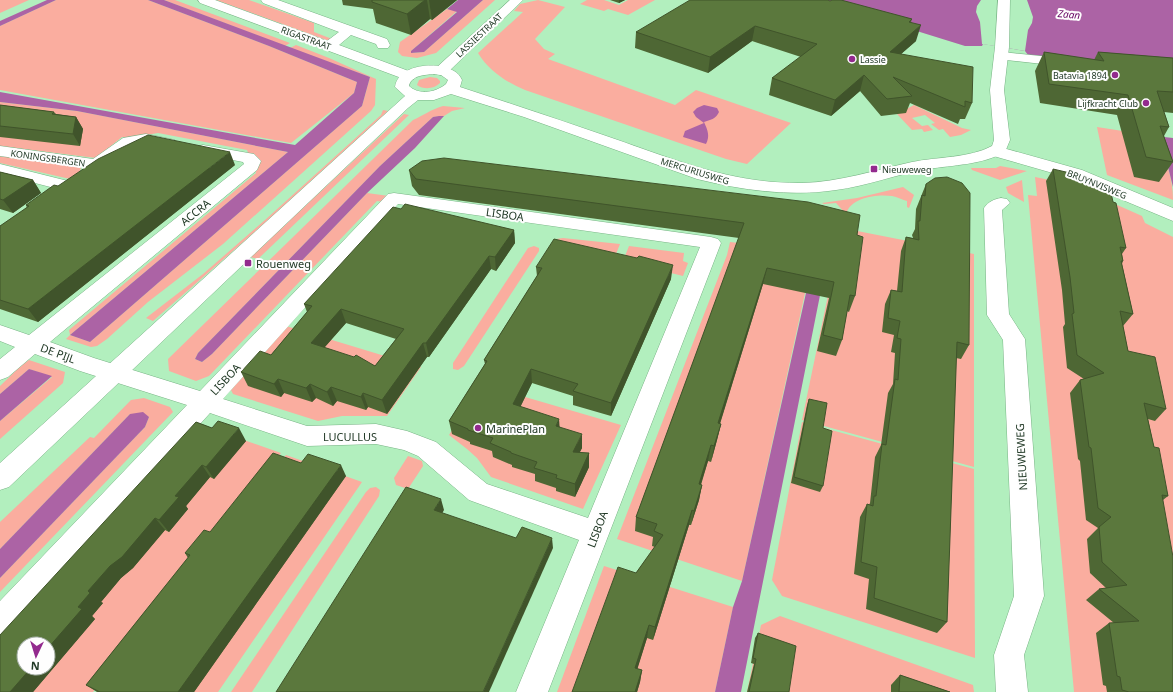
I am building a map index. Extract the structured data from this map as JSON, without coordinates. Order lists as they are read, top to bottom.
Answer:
{
  "streets": {
    "street": [
      "LASSIESTRAAT",
      "RIGASTRAAT",
      "KONINGSBERGEN",
      "MERCURIUSWEG",
      "BRUYNVISWEG",
      "ACCRA",
      "LISBOA",
      "DE PIJL",
      "LUCULLUS",
      "NIEUWEWEG"
    ]
  },
  "crossings": [
    ["KONINGSBERGEN", "ACCRA"],
    ["MERCURIUSWEG", "BRUYNVISWEG"],
    ["ACCRA", "DE PIJL"],
    ["LISBOA", "LUCULLUS"],
    ["DE PIJL", "LUCULLUS"]
  ],
  "water": ["Zaan"],
  "places": {
    "other": [
      "Lassie",
      "Batavia 1894",
      "Lijfkracht Club",
      "MarinePlan"
    ],
    "transit": ["Nieuweweg", "Rouenweg"]
  },
  "north": "bottom"
}
